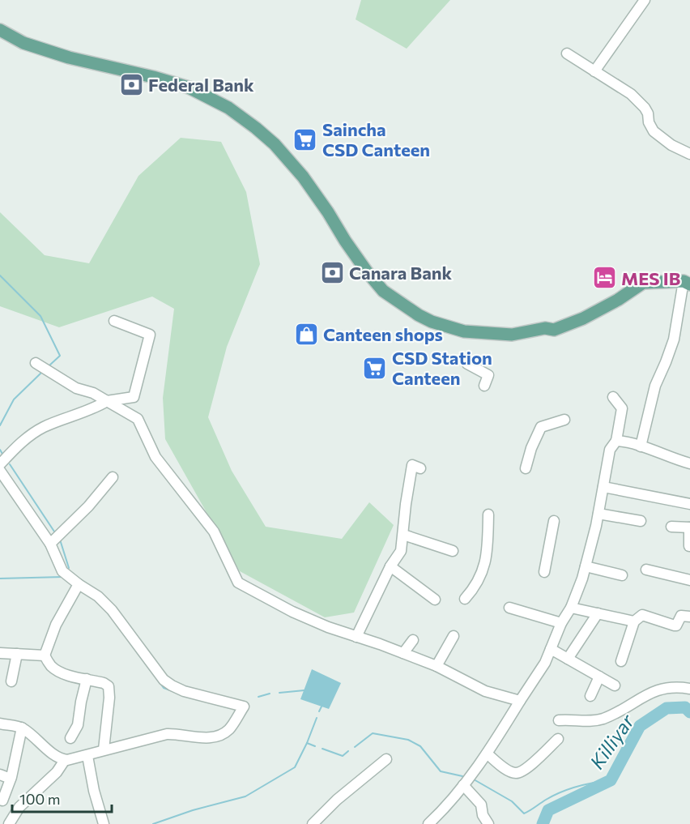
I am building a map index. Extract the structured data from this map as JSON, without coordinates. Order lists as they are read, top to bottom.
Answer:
{
  "water": ["Killiyar"],
  "places": {
    "bank": ["Federal Bank", "Canara Bank"],
    "supermarket": ["Saincha CSD Canteen", "CSD Station Canteen"],
    "hotel": ["MES IB"],
    "shop": ["Canteen shops"]
  },
  "scale_bar": "100 m"
}
